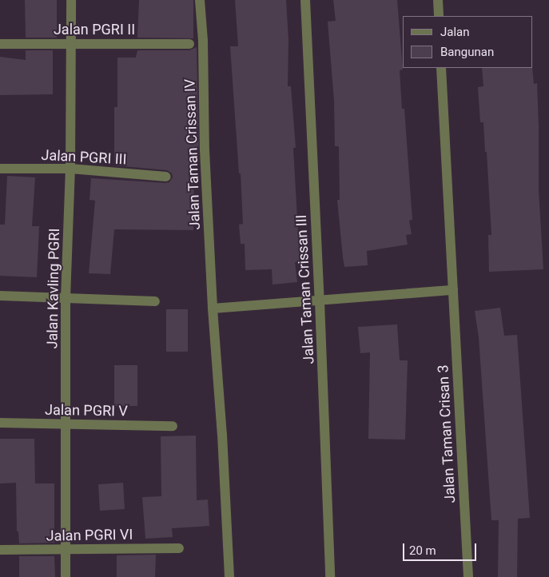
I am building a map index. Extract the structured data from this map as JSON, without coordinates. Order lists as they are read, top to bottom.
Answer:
{
  "streets": {
    "street": [
      "Jalan PGRI II",
      "Jalan Taman Crissan IV",
      "Jalan PGRI III",
      "Jalan Kavling PGRI",
      "Jalan Taman Crissan III",
      "Jalan PGRI V",
      "Jalan Taman Crisan 3",
      "Jalan PGRI VI"
    ]
  },
  "crossings": [
    ["Jalan PGRI II", "Jalan Kavling PGRI"],
    ["Jalan PGRI III", "Jalan Kavling PGRI"],
    ["Jalan Kavling PGRI", "Jalan PGRI V"],
    ["Jalan Kavling PGRI", "Jalan PGRI VI"]
  ],
  "legend": ["Jalan", "Bangunan"],
  "scale_bar": "20 m"
}
